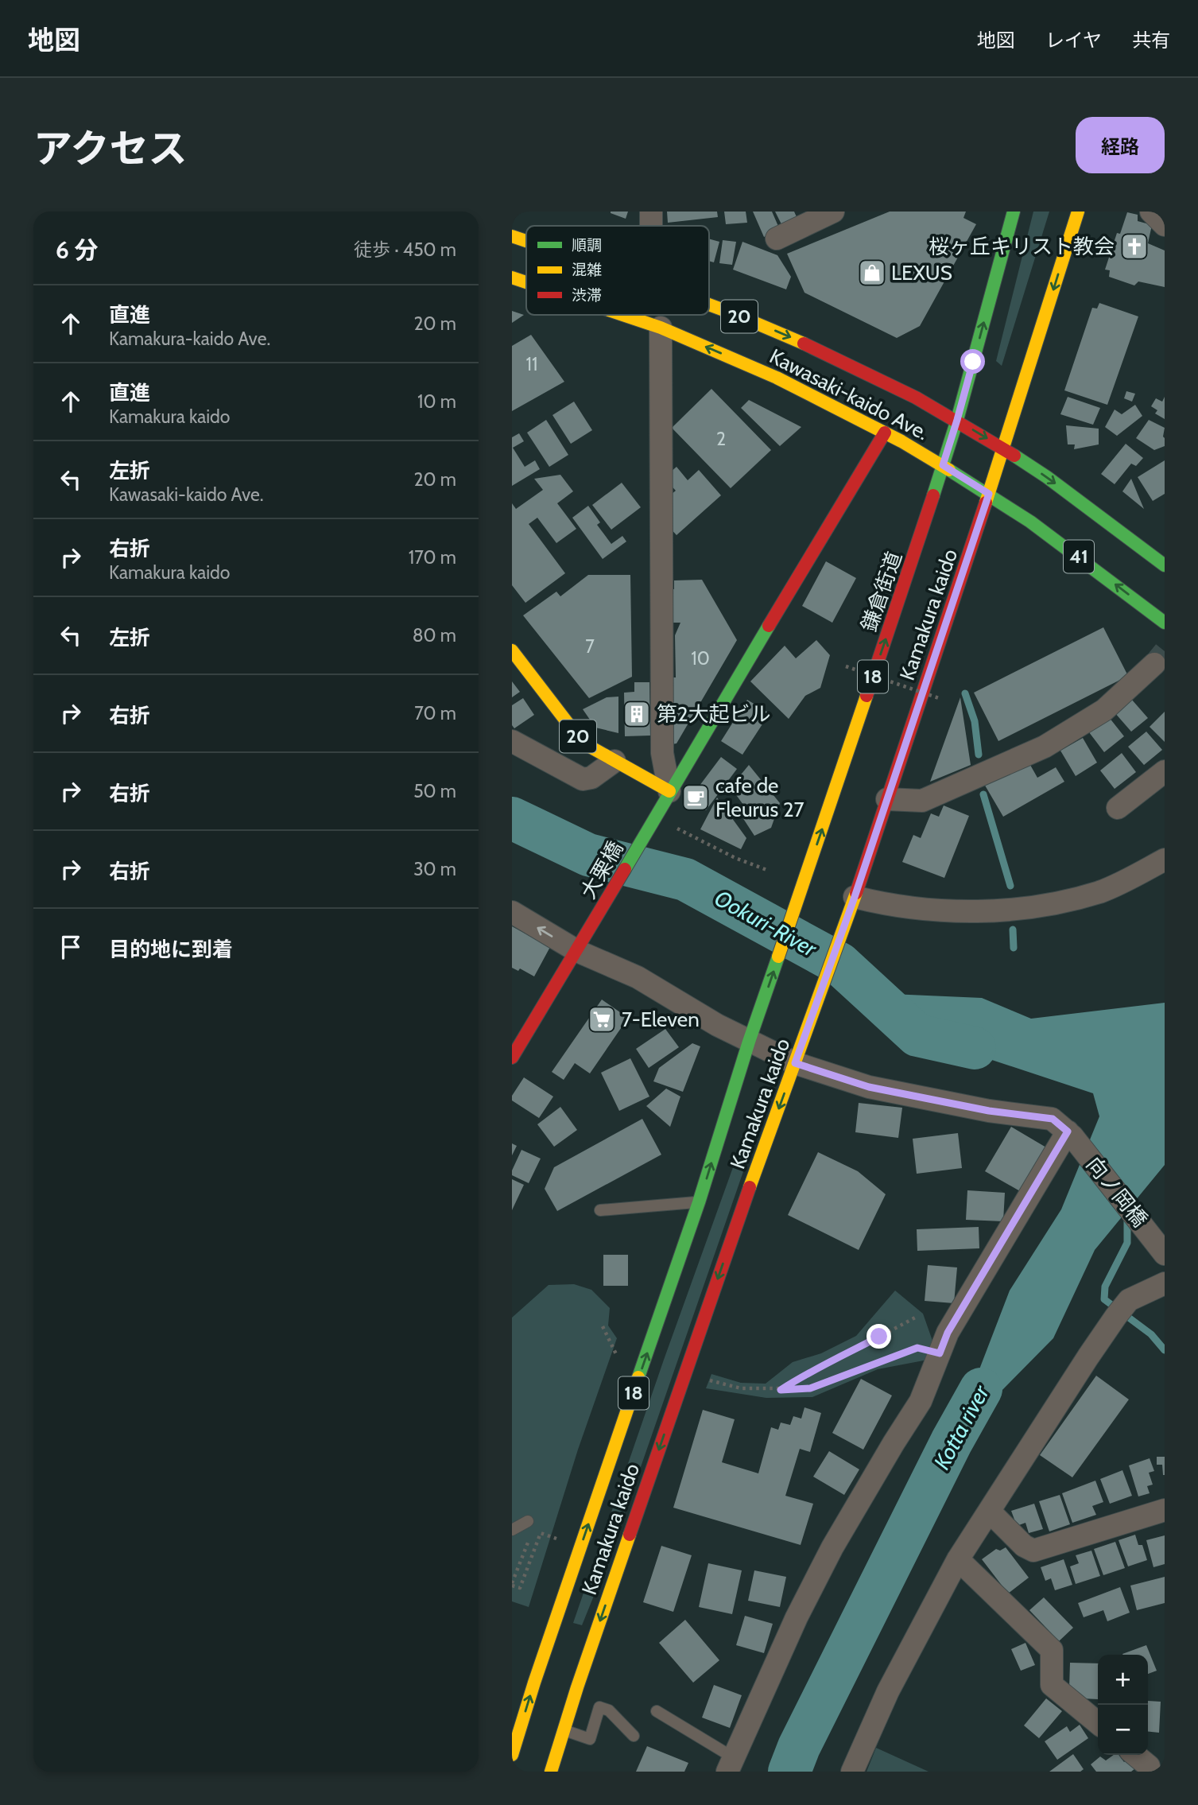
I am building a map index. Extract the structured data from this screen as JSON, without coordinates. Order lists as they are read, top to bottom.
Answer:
{
  "streets": {
    "main road": [
      "20",
      "Kawasaki-kaido Ave.",
      "41",
      "鎌倉街道",
      "Kamakura kaido",
      "18",
      "大栗橋"
    ],
    "street": ["向ノ岡橋"]
  },
  "crossings": [
    ["20", "大栗橋"],
    ["Kawasaki-kaido Ave.", "鎌倉街道"],
    ["Kawasaki-kaido Ave.", "Kamakura kaido"],
    ["Kawasaki-kaido Ave.", "18"],
    ["Kawasaki-kaido Ave.", "大栗橋"],
    ["鎌倉街道", "Kamakura kaido"],
    ["鎌倉街道", "18"],
    ["Kamakura kaido", "18"]
  ],
  "one_way": ["鎌倉街道"],
  "water": ["Ookuri-River", "Kotta river"],
  "places": {
    "church": ["桜ヶ丘キリスト教会"],
    "shop": ["LEXUS"],
    "building": ["第2大起ビル"],
    "cafe": ["cafe de Fleurus 27"],
    "supermarket": ["7-Eleven"]
  },
  "house_numbers": [
    "11",
    "2",
    "7",
    "10"
  ],
  "legend": ["順調", "混雑", "渋滞"],
  "page": {
    "header": "地図",
    "nav": ["地図", "レイヤ", "共有"],
    "title": "アクセス",
    "buttons": "経路",
    "heading": ["6 分", "徒歩 · 450 m"],
    "list": [
      ["直進", "Kamakura-kaido Ave.", "20 m"],
      ["直進", "Kamakura kaido", "10 m"],
      ["左折", "Kawasaki-kaido Ave.", "20 m"],
      ["右折", "Kamakura kaido", "170 m"],
      ["左折", "80 m"],
      ["右折", "70 m"],
      ["右折", "50 m"],
      ["右折", "30 m"],
      "目的地に到着"
    ],
    "map_buttons": ["+", "−"]
  }
}
